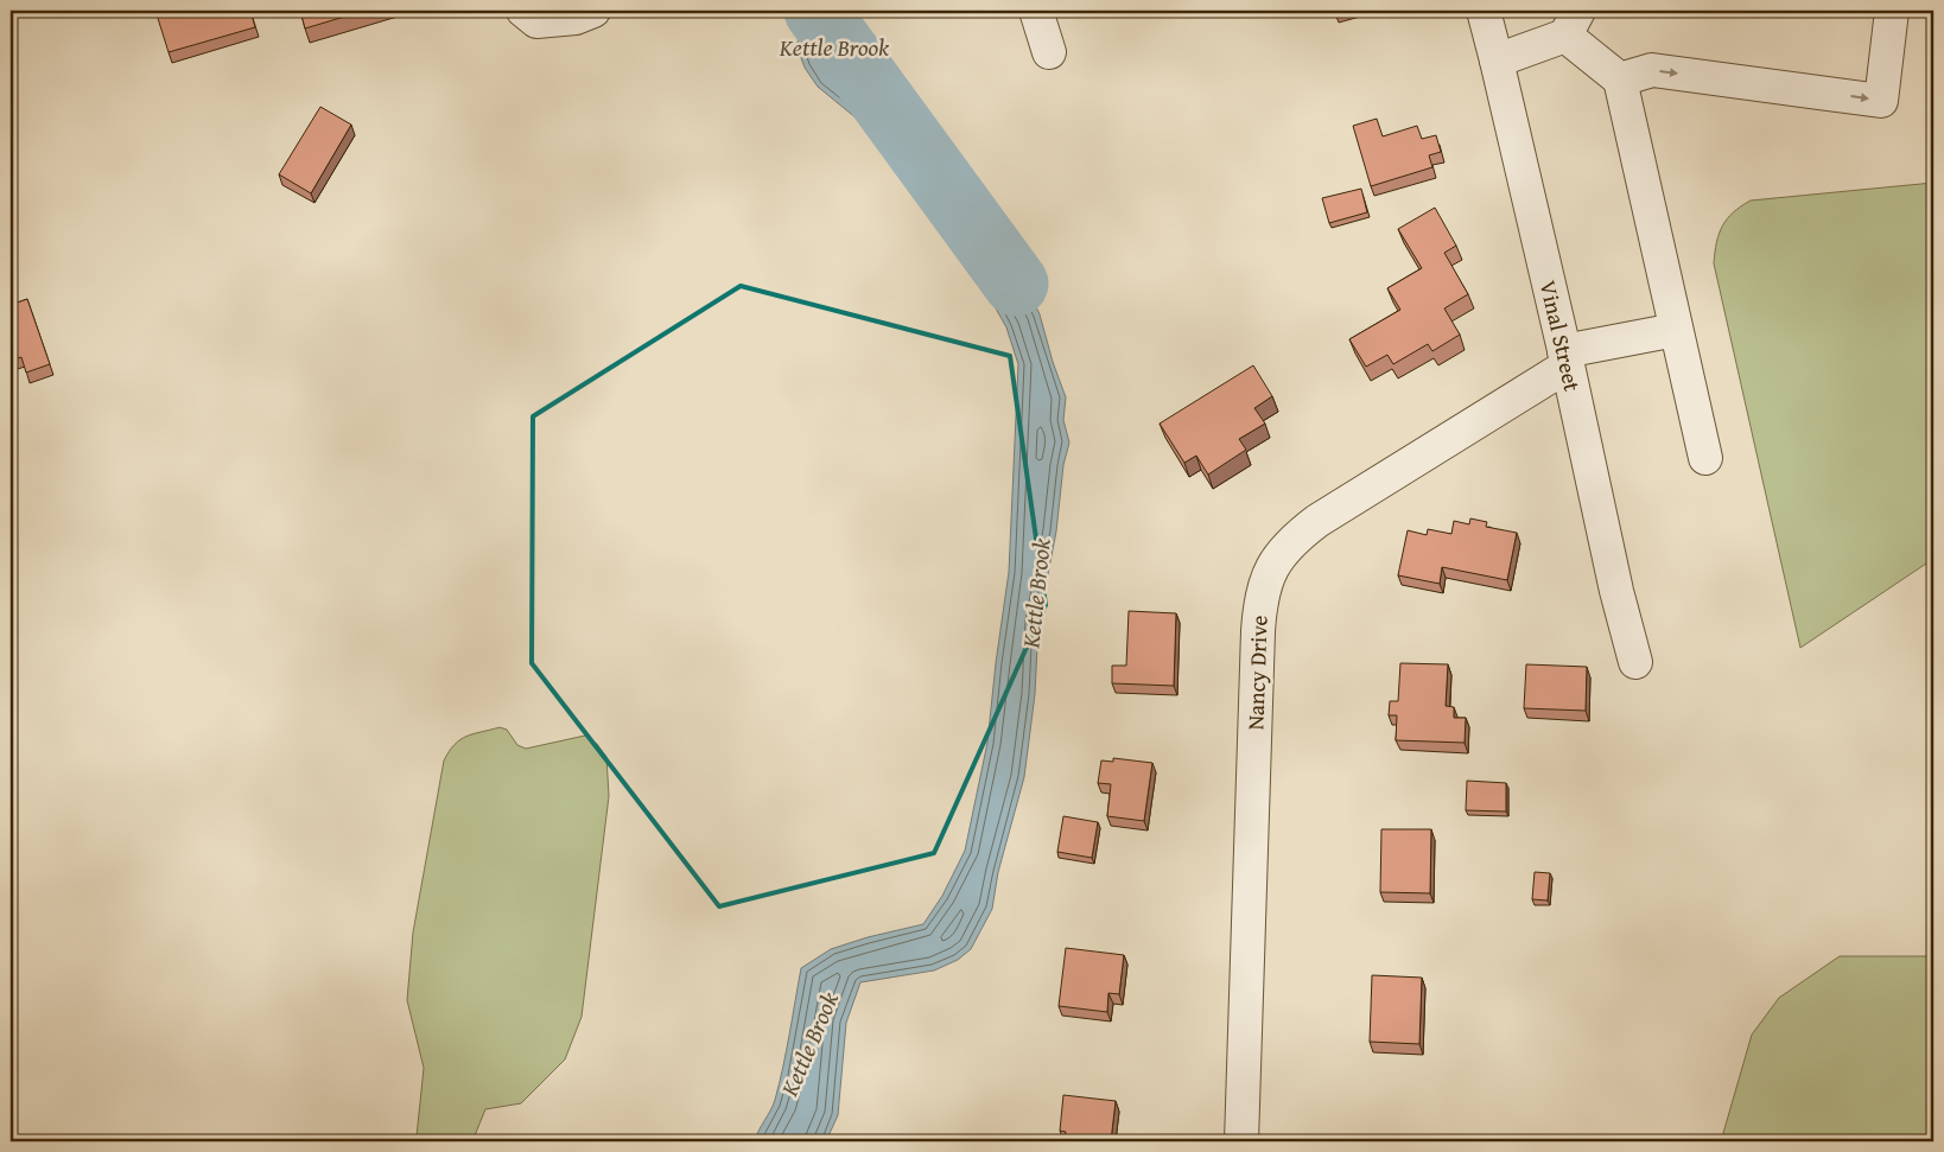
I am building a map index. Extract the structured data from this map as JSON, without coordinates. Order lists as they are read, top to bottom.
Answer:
{
  "streets": {
    "street": ["Vinal Street", "Nancy Drive"]
  },
  "crossings": [
    ["Vinal Street", "Nancy Drive"]
  ],
  "water": ["Kettle Brook"]
}
